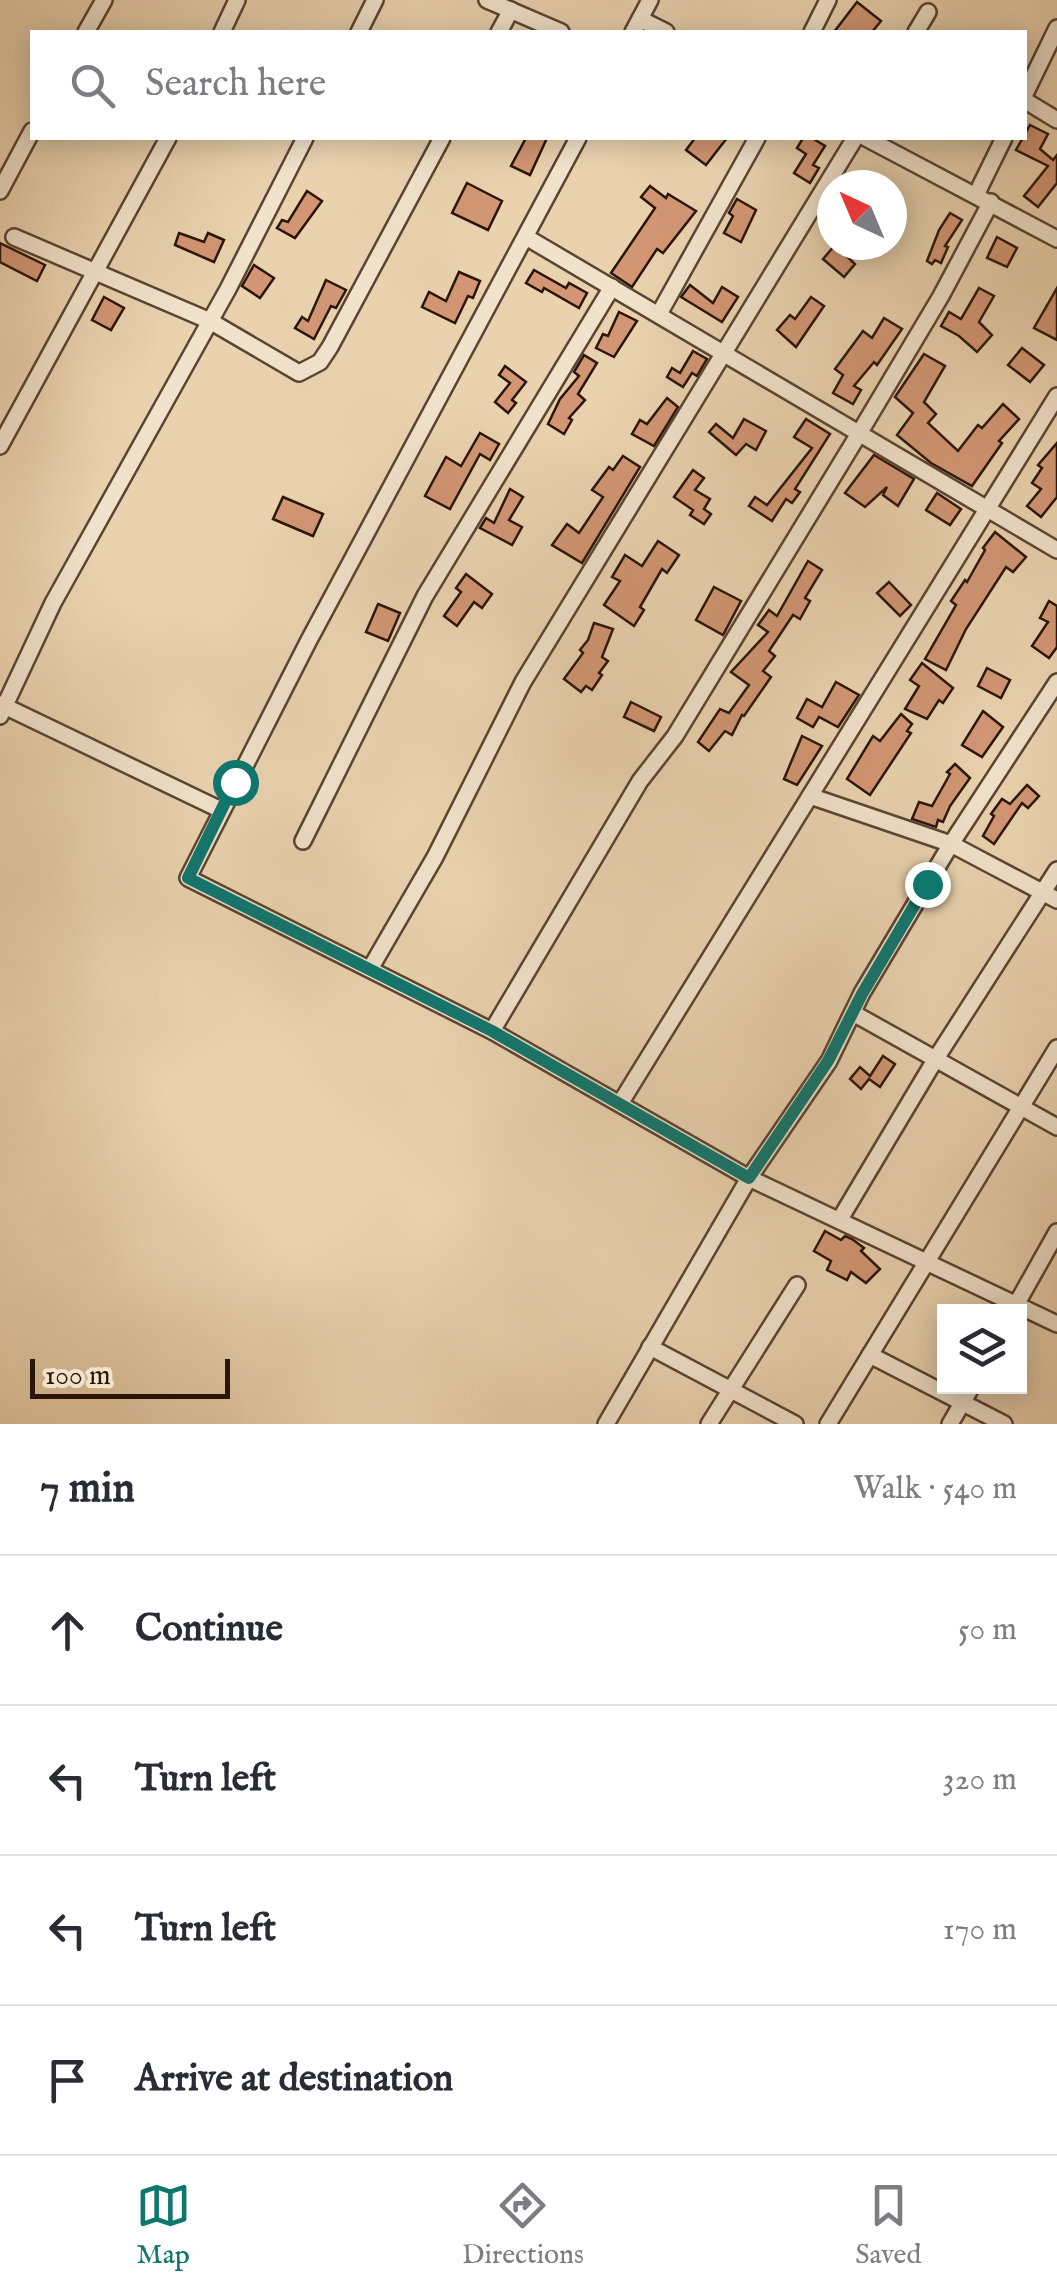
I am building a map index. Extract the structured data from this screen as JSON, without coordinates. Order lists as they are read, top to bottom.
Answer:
{
  "scale_bar": "100 m",
  "north": "top left",
  "page": {
    "search": "Search here",
    "scale": "100 m",
    "heading": ["7 min", "Walk · 540 m"],
    "list": [
      ["Continue", "50 m"],
      ["Turn left", "320 m"],
      ["Turn left", "170 m"],
      "Arrive at destination"
    ],
    "nav": ["Map", "Directions", "Saved"]
  }
}
